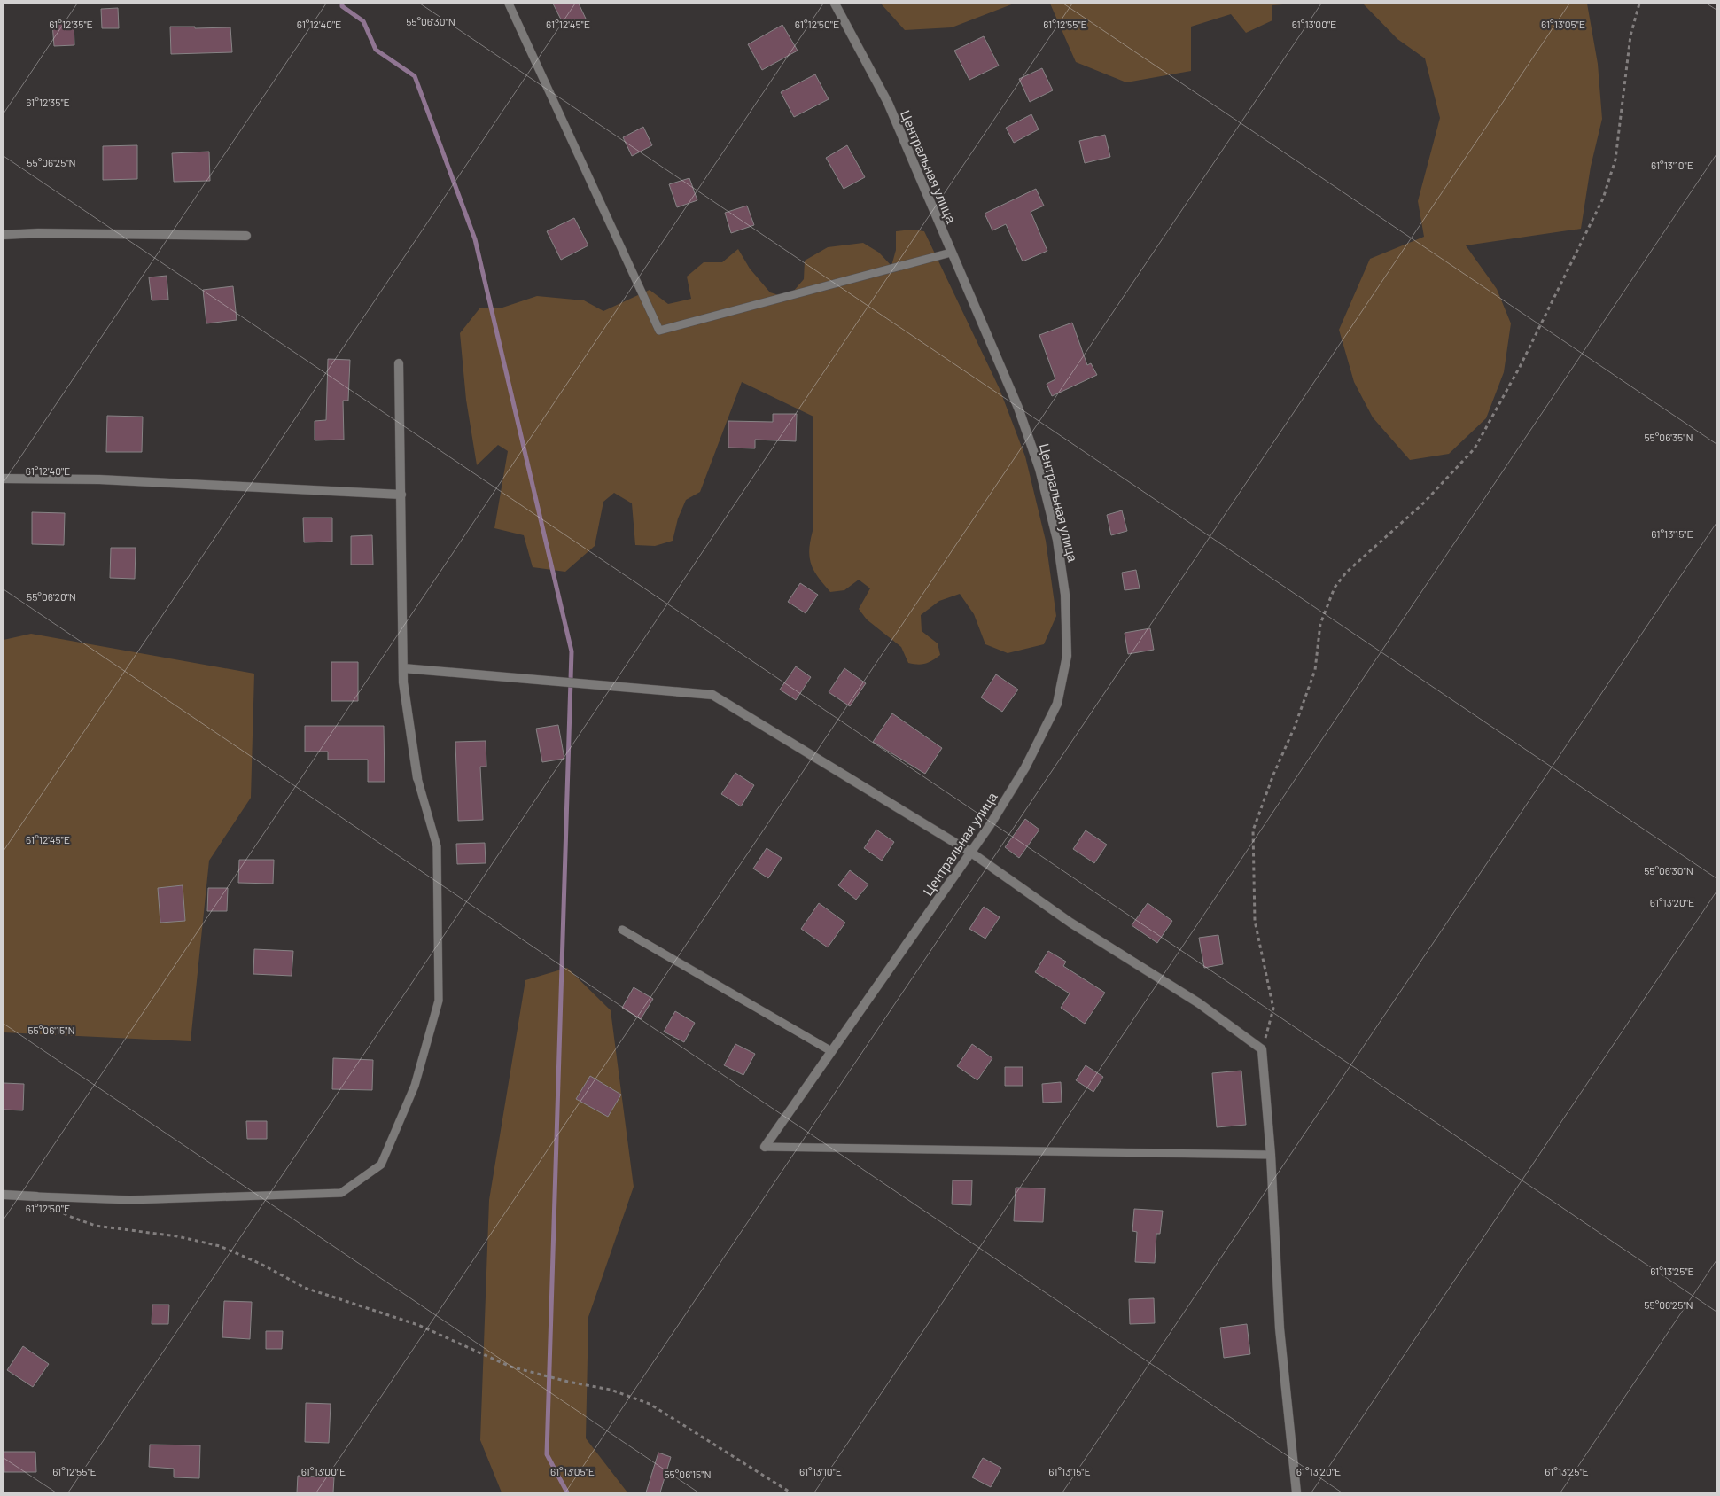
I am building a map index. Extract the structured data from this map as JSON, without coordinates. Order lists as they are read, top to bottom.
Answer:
{
  "streets": {
    "street": ["Центральная улица"]
  },
  "coordinates": [
    "55°06'30\"N",
    "61°12'40\"E",
    "61°12'45\"E",
    "61°12'50\"E",
    "61°13'00\"E",
    "61°12'35\"E",
    "61°12'55\"E",
    "61°13'05\"E",
    "55°06'25\"N",
    "61°13'10\"E",
    "55°06'35\"N",
    "61°13'15\"E",
    "55°06'20\"N",
    "61°13'20\"E",
    "55°06'15\"N",
    "61°13'25\"E"
  ]
}
